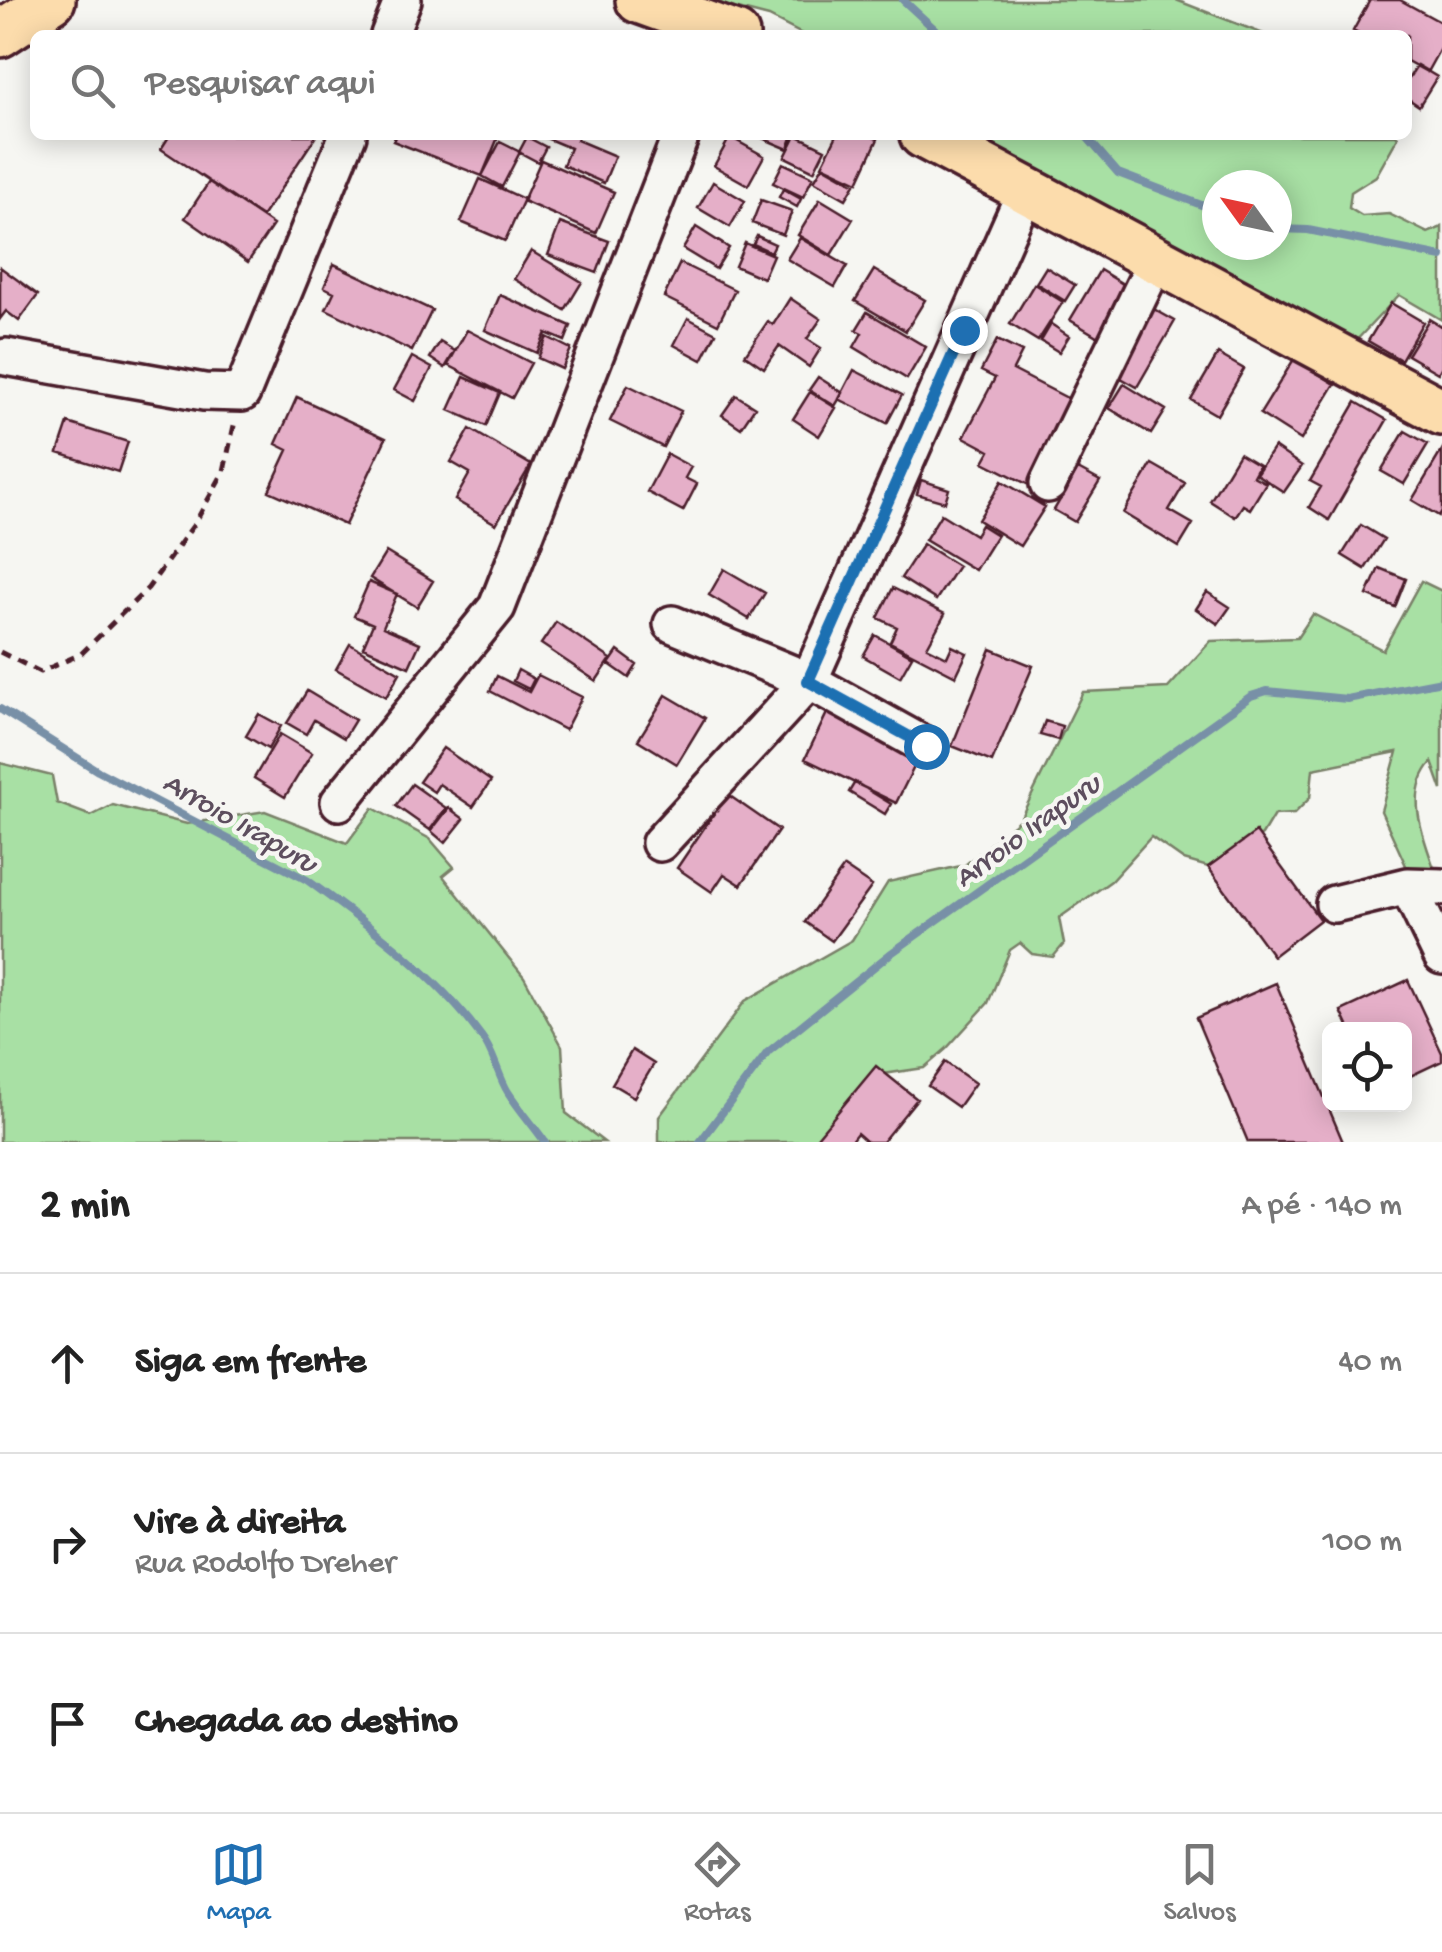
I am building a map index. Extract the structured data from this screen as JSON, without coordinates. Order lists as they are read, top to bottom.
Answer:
{
  "water": ["Arroio Irapuru"],
  "north": "top left",
  "page": {
    "search": "Pesquisar aqui",
    "heading": ["2 min", "A pé · 140 m"],
    "list": [
      ["Siga em frente", "40 m"],
      ["Vire à direita", "Rua Rodolfo Dreher", "100 m"],
      "Chegada ao destino"
    ],
    "nav": ["Mapa", "Rotas", "Salvos"]
  }
}
